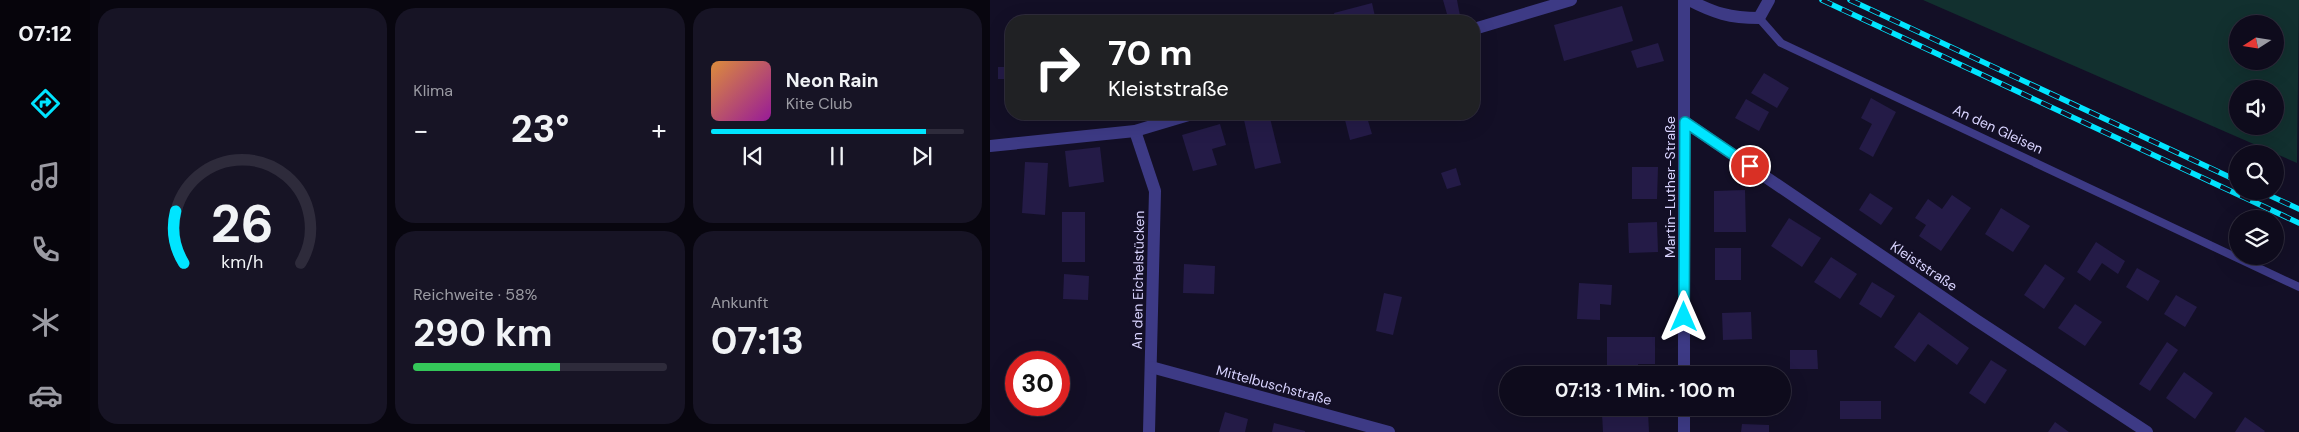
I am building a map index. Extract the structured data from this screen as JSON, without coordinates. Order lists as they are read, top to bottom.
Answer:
{
  "streets": {
    "street": [
      "Martin-Luther-Straße",
      "Kleiststraße",
      "An den Eichelstücken",
      "Mittelbuschstraße"
    ],
    "lane": ["An den Gleisen"]
  },
  "crossings": [
    ["Martin-Luther-Straße", "Kleiststraße"],
    ["An den Eichelstücken", "Mittelbuschstraße"]
  ],
  "north": "left",
  "page": {
    "tabs": "07:12",
    "tile": [
      "Klima",
      ["Reichweite · 58%", "290 km"],
      ["Ankunft", "07:13"]
    ],
    "turn": ["70 m", "Kleiststraße"],
    "song": ["Neon Rain", "Kite Club"],
    "heat": ["−", "23°", "+"],
    "limit": "30",
    "trip": "07:13 · 1 Min. · 100 m",
    "gauge": ["26", "km/h"]
  }
}
